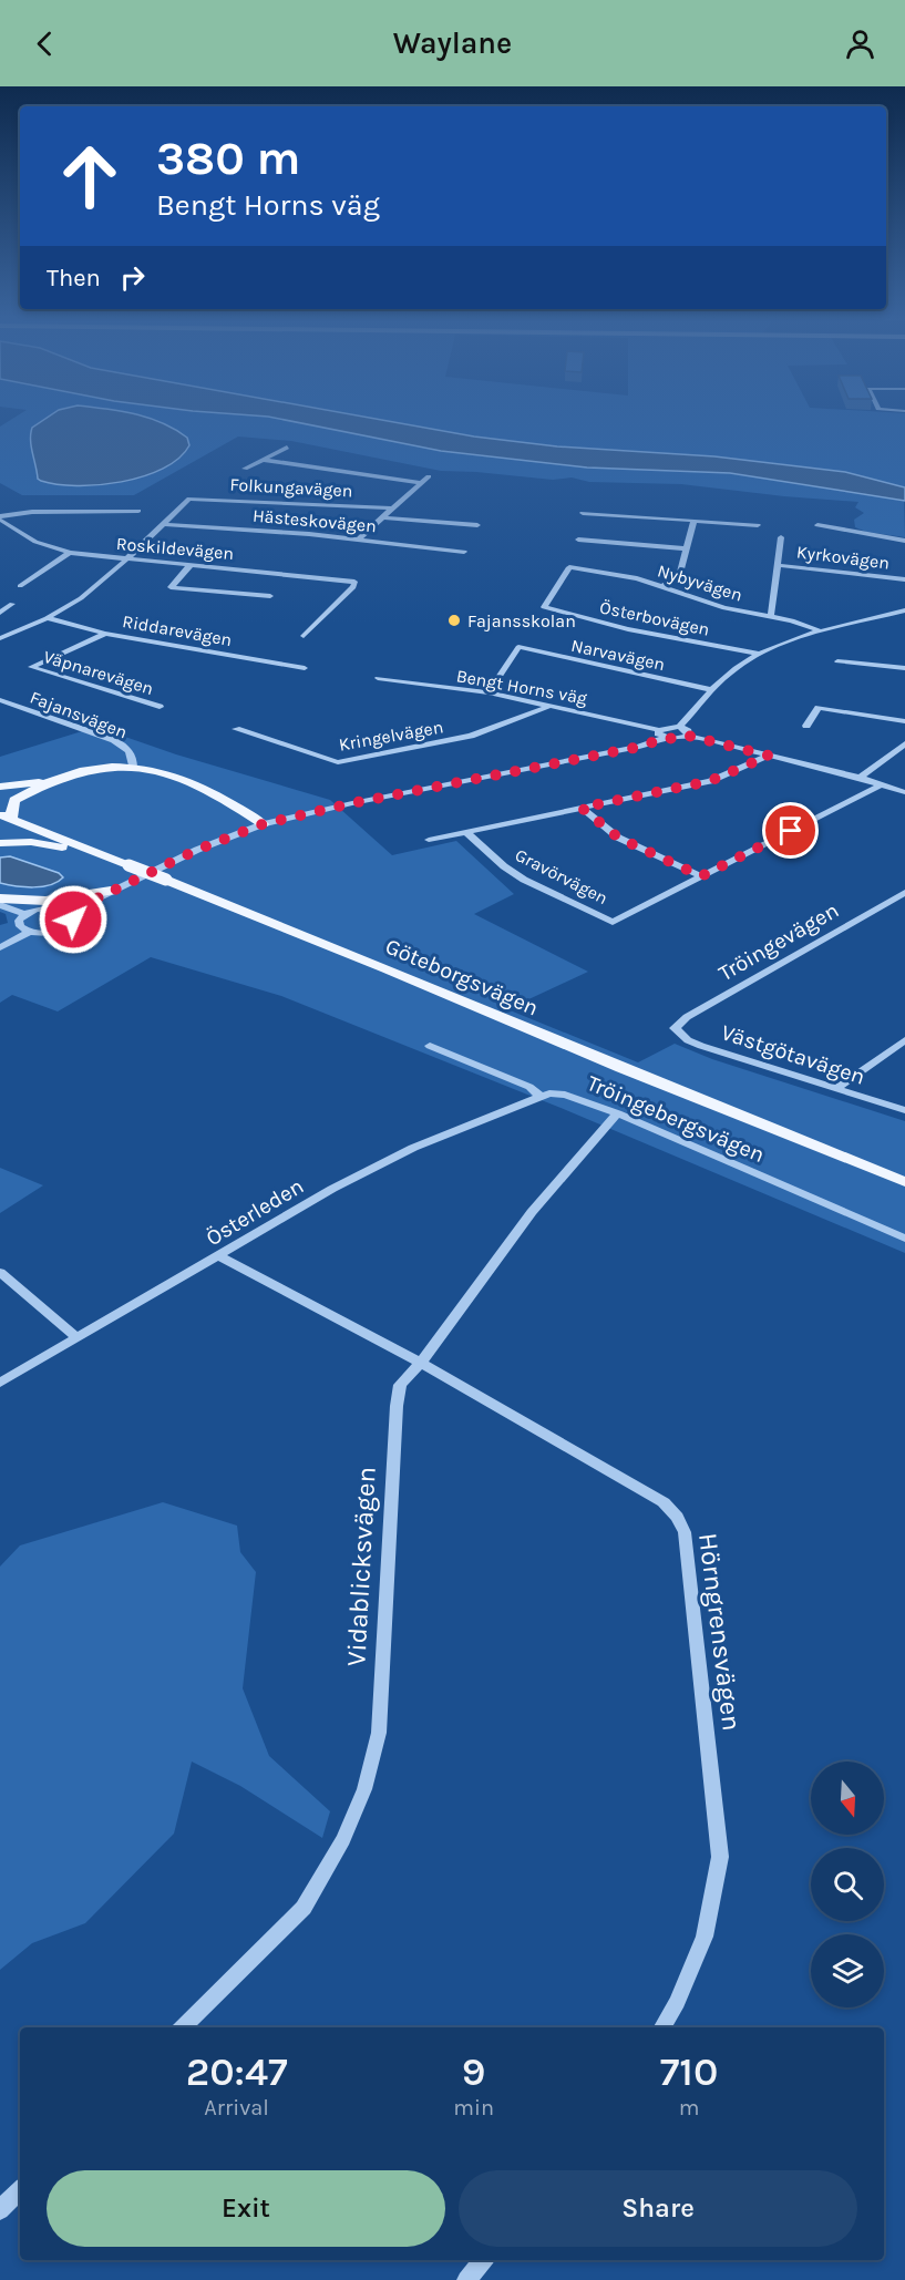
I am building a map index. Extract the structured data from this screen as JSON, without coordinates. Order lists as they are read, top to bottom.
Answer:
{
  "streets": {
    "main road": ["Göteborgsvägen"],
    "street": [
      "Folkungavägen",
      "Hästeskovägen",
      "Roskildevägen",
      "Kyrkovägen",
      "Nybyvägen",
      "Österbovägen",
      "Riddarevägen",
      "Narvavägen",
      "Väpnarevägen",
      "Bengt Horns väg",
      "Fajansvägen",
      "Kringelvägen",
      "Gravörvägen",
      "Tröingevägen",
      "Västgötavägen",
      "Tröingebergsvägen",
      "Österleden",
      "Vidablicksvägen",
      "Hörngrensvägen"
    ]
  },
  "crossings": [
    ["Folkungavägen", "Hästeskovägen"],
    ["Nybyvägen", "Österbovägen"],
    ["Riddarevägen", "Väpnarevägen"],
    ["Narvavägen", "Bengt Horns väg"],
    ["Bengt Horns väg", "Kringelvägen"],
    ["Tröingevägen", "Västgötavägen"],
    ["Tröingebergsvägen", "Österleden"],
    ["Tröingebergsvägen", "Vidablicksvägen"],
    ["Österleden", "Hörngrensvägen"],
    ["Vidablicksvägen", "Hörngrensvägen"]
  ],
  "places": ["Fajansskolan"],
  "north": "bottom",
  "page": {
    "header": "Waylane",
    "turn": ["380 m", "Bengt Horns väg"],
    "then": "Then",
    "eta": [
      "20:47",
      "Arrival",
      "9",
      "min",
      "710",
      "m"
    ],
    "buttons": ["Exit", "Share"]
  }
}
